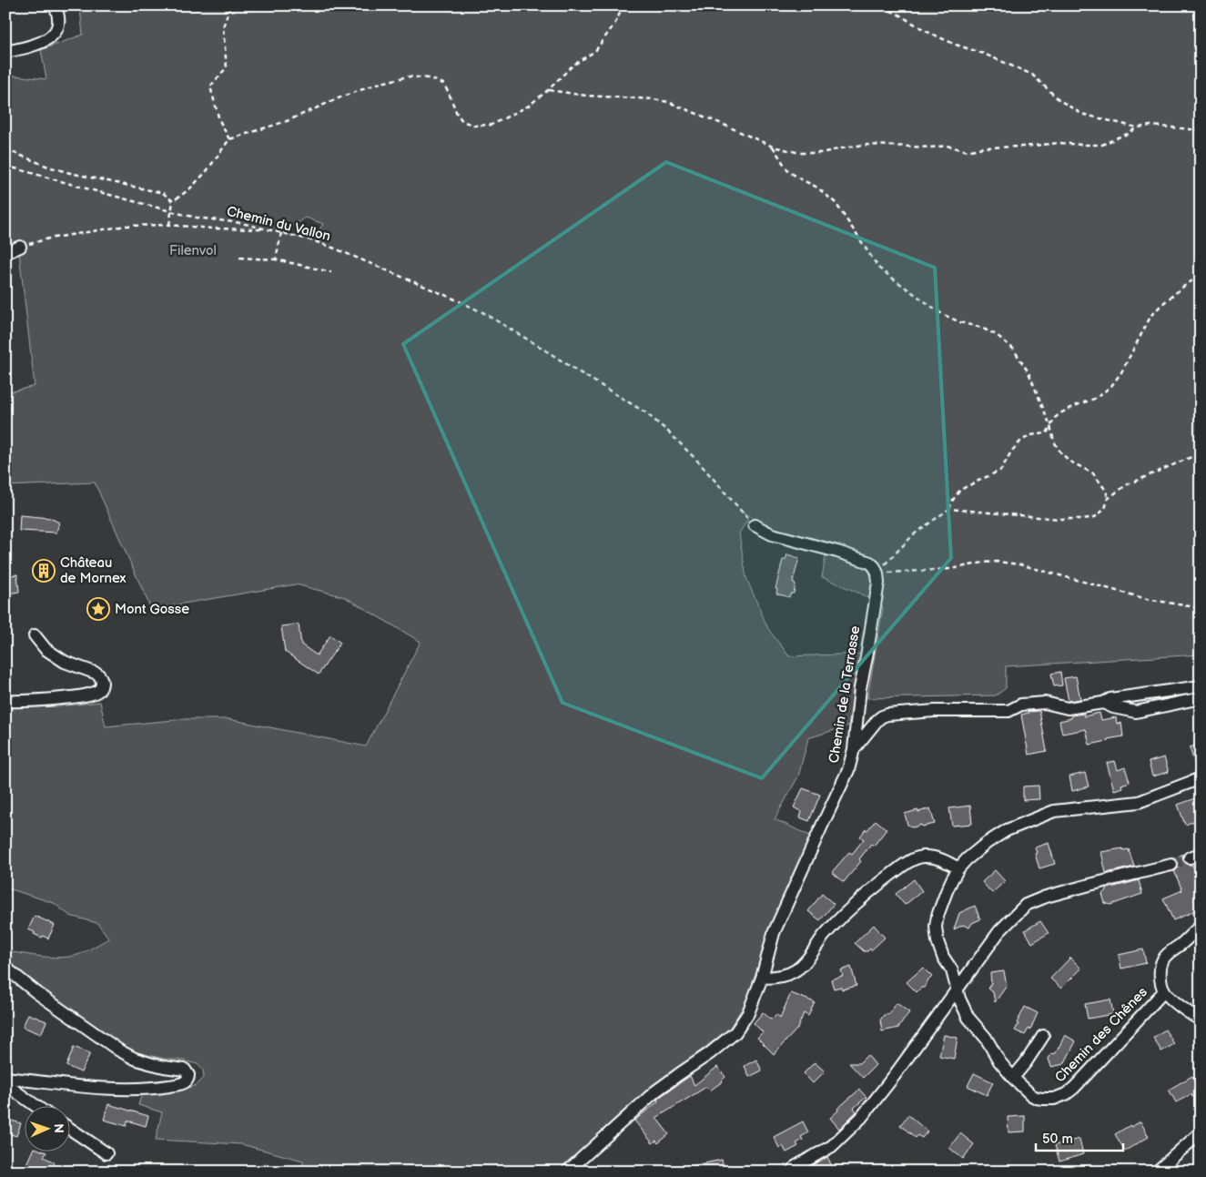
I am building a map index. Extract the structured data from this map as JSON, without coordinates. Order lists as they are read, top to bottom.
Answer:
{
  "streets": {
    "street": ["Chemin de la Terrasse", "Chemin des Chênes"],
    "path": ["Chemin du Vallon"]
  },
  "parks": ["Filenvol"],
  "places": {
    "building": ["Château de Mornex"],
    "place": ["Mont Gosse"]
  },
  "scale_bar": "50 m",
  "north": "right"
}
